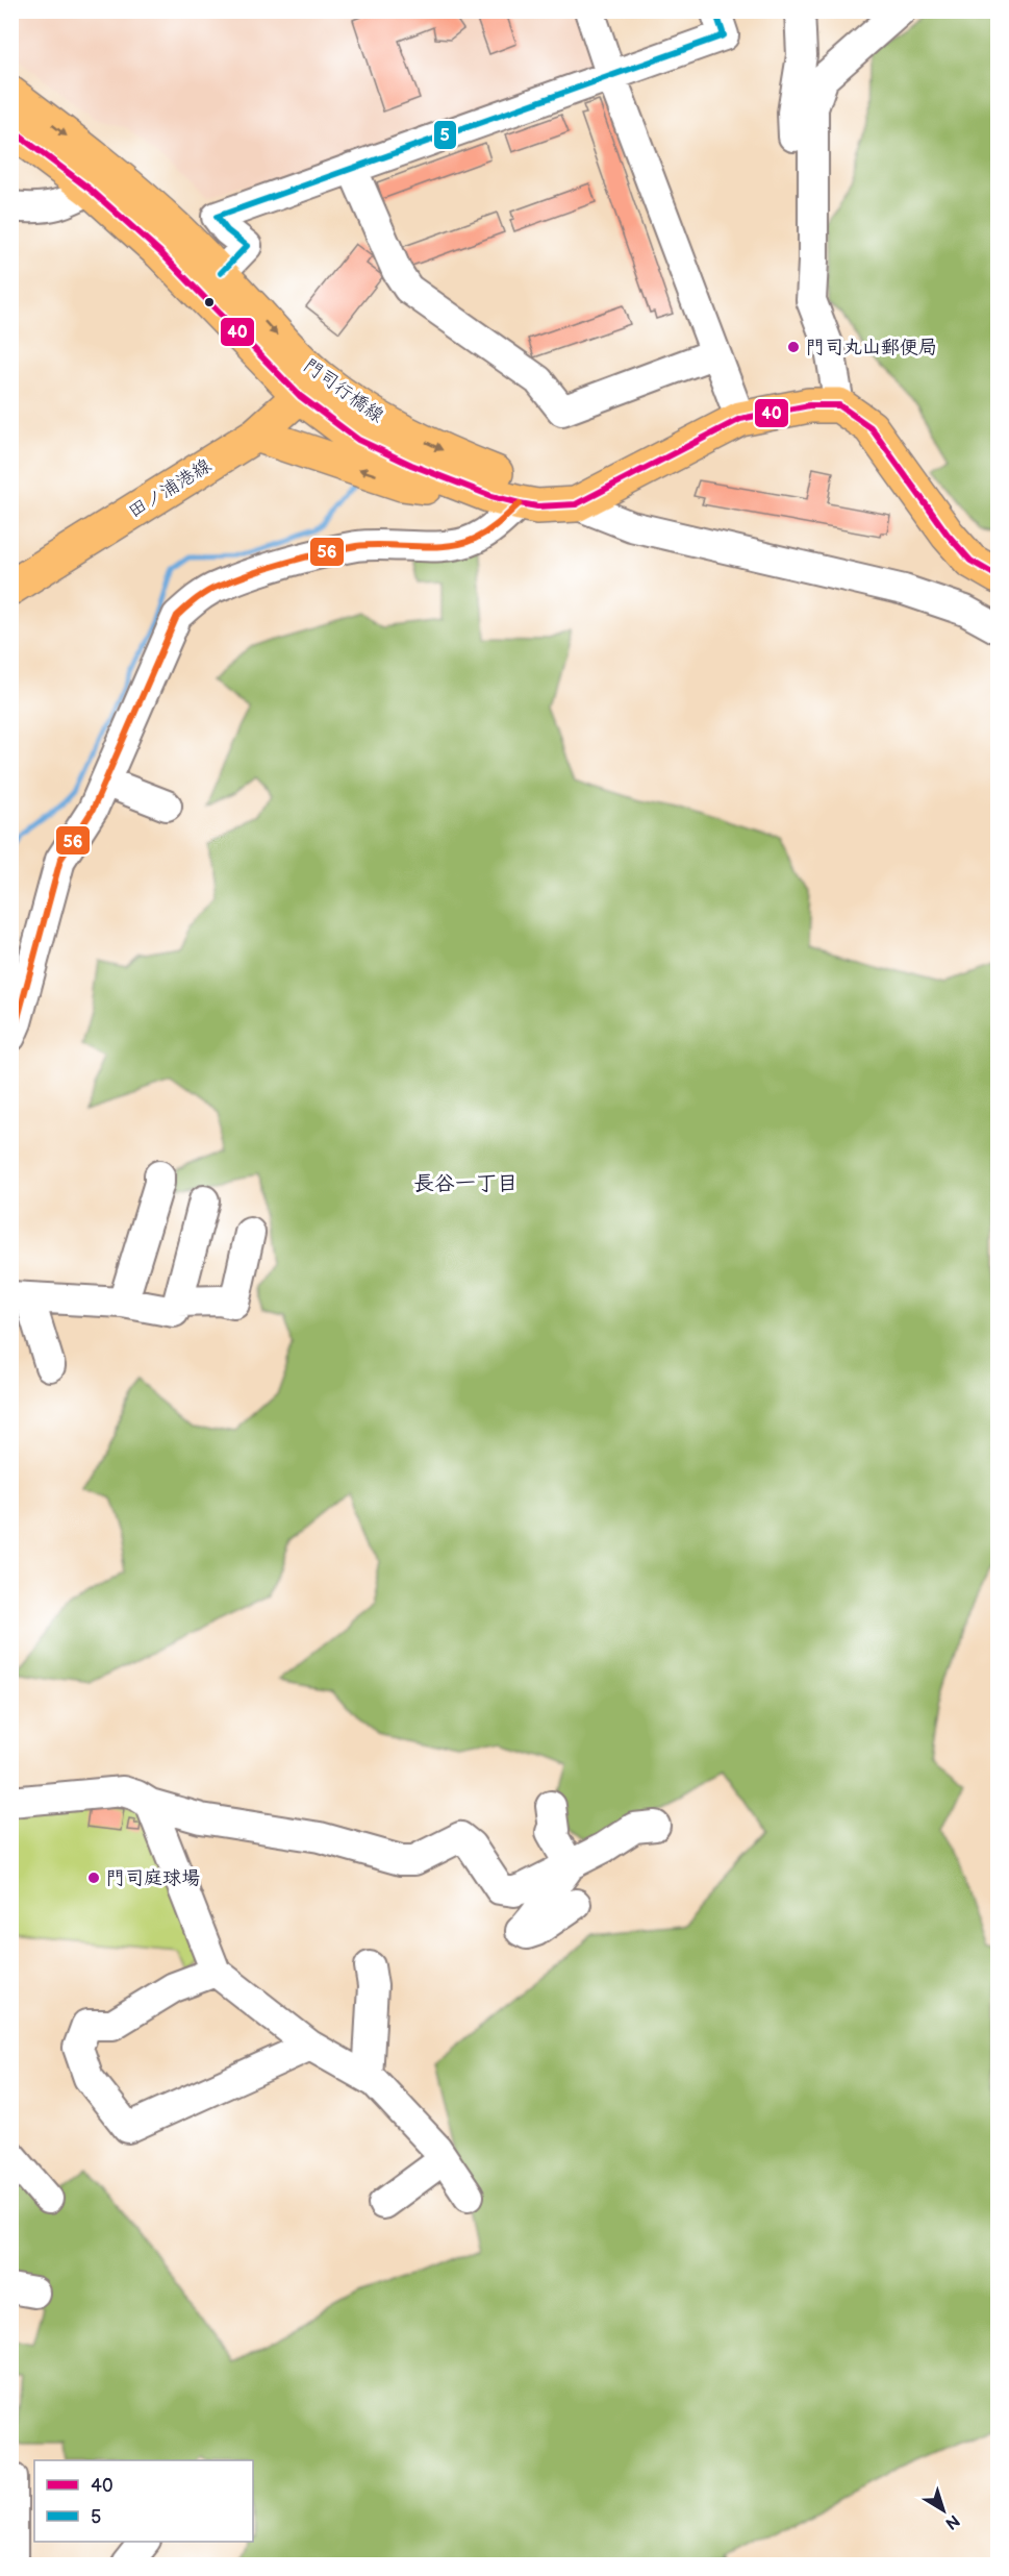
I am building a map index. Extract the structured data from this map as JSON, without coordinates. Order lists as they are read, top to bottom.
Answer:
{
  "streets": {
    "main road": ["門司行橋線", "田ノ浦港線"]
  },
  "crossings": [
    ["門司行橋線", "田ノ浦港線"]
  ],
  "districts": ["長谷一丁目"],
  "places": ["門司丸山郵便局", "門司庭球場"],
  "lines": ["transit line 5", "transit line 40", "transit line 56"],
  "legend": ["40", "5"],
  "north": "bottom right"
}
